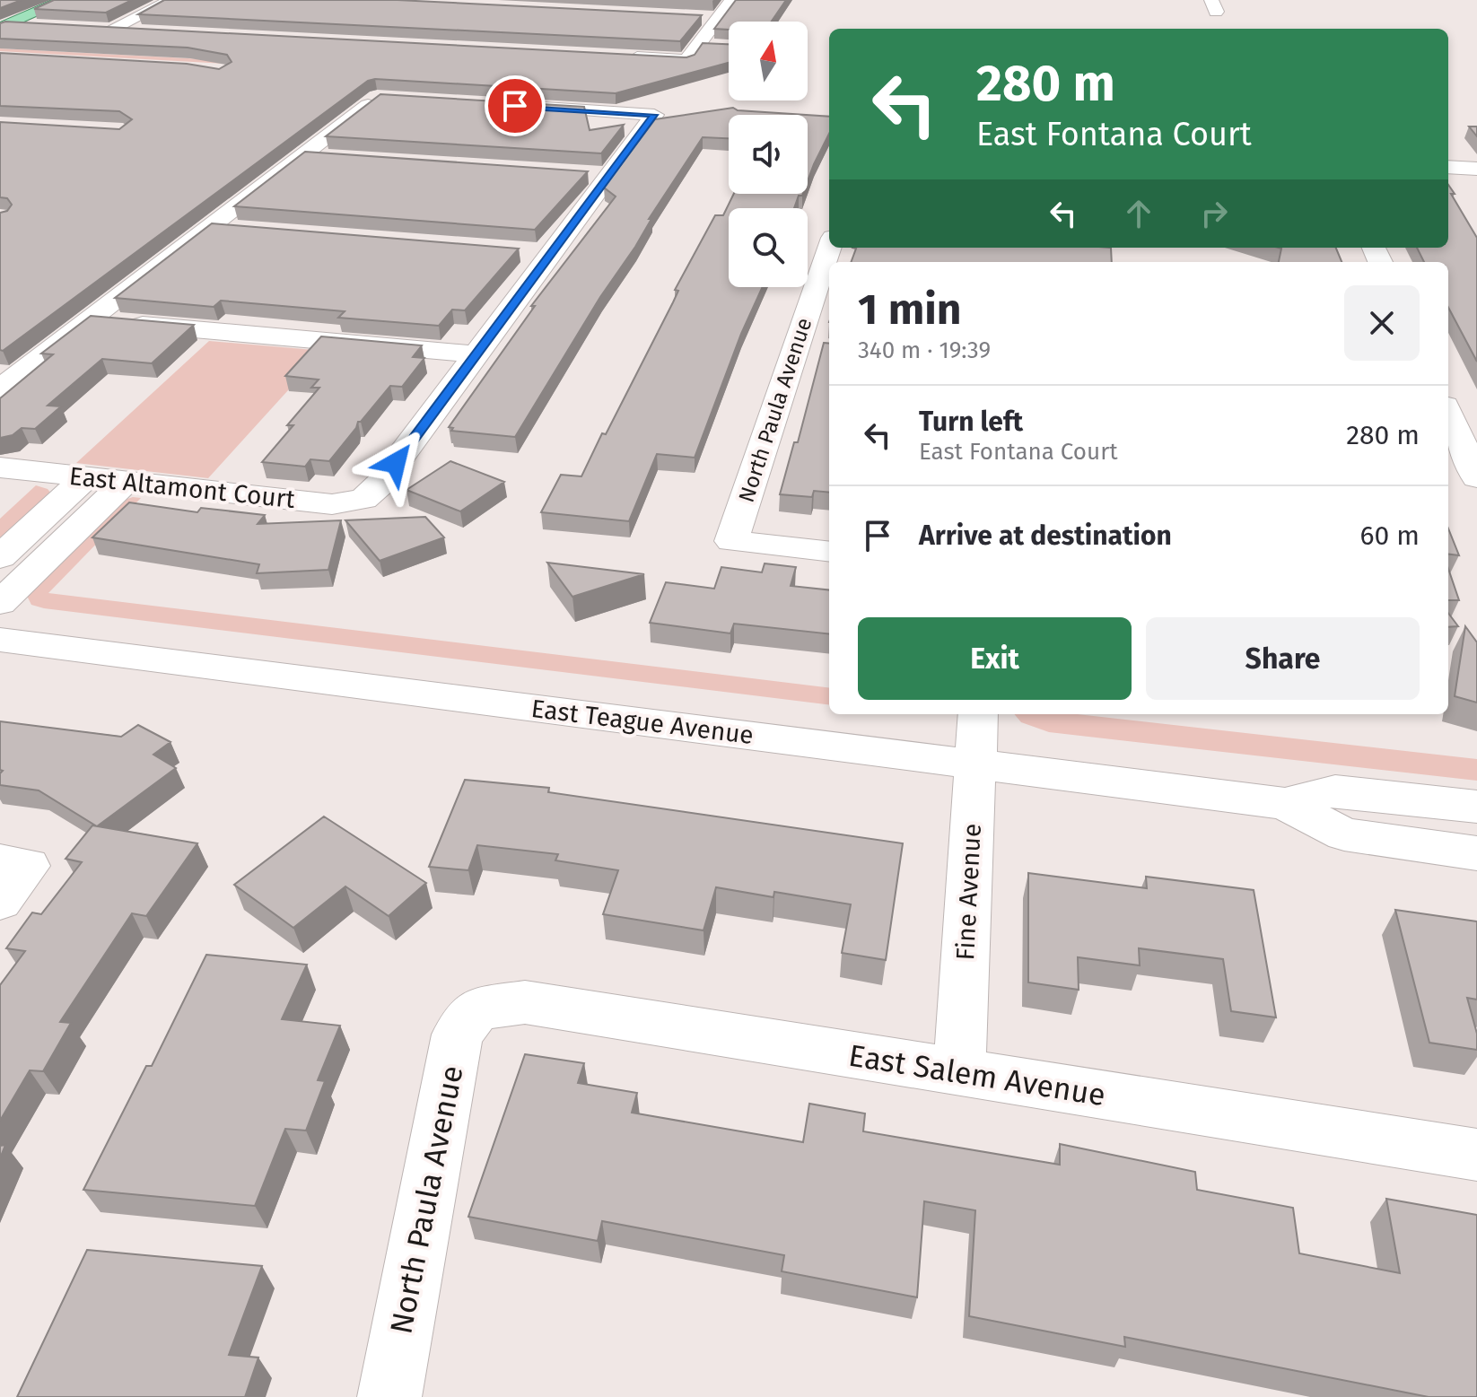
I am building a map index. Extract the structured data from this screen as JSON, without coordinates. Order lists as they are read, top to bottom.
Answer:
{
  "streets": {
    "street": [
      "North Paula Avenue",
      "East Altamont Court",
      "East Teague Avenue",
      "Fine Avenue",
      "East Salem Avenue"
    ]
  },
  "crossings": [
    ["North Paula Avenue", "East Salem Avenue"],
    ["East Teague Avenue", "Fine Avenue"],
    ["Fine Avenue", "East Salem Avenue"]
  ],
  "north": "top",
  "page": {
    "turn": ["280 m", "East Fontana Court"],
    "heading": ["1 min", "340 m · 19:39"],
    "list": [
      {
        "name": "Turn left",
        "note": "East Fontana Court",
        "value": "280 m"
      },
      {
        "name": "Arrive at destination",
        "value": "60 m"
      }
    ],
    "buttons": ["Exit", "Share"]
  }
}
